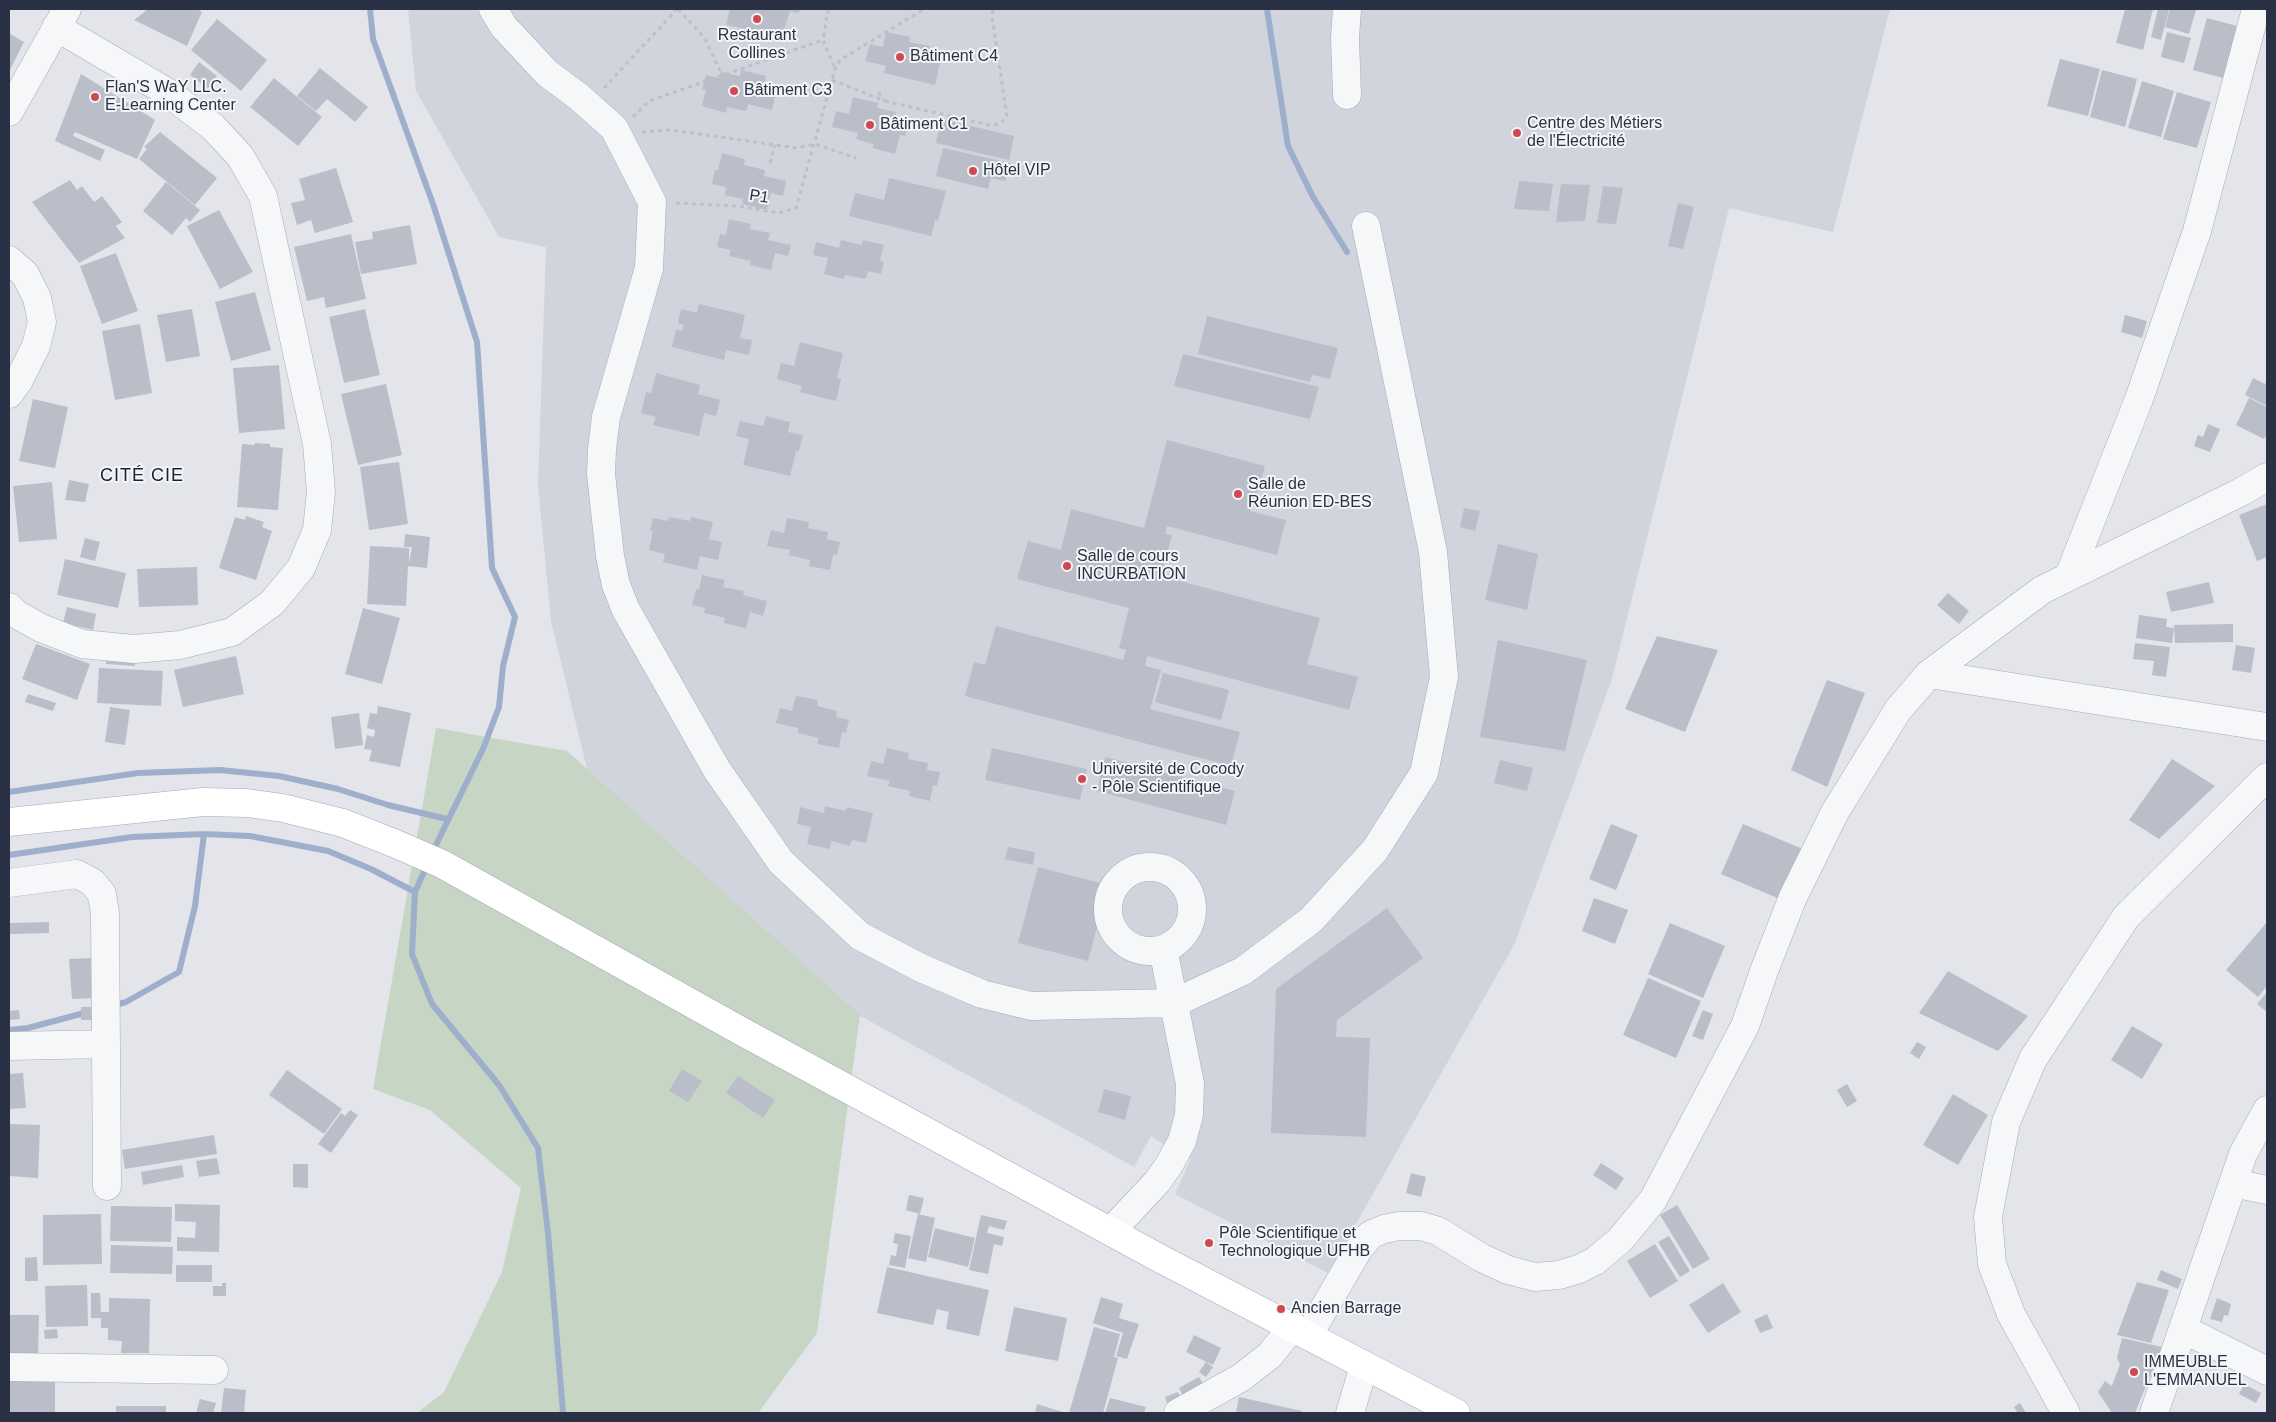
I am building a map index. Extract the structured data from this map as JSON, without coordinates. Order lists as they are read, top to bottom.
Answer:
{
  "streets": {
    "path": ["P1"]
  },
  "districts": ["CITÉ CIE"],
  "places": [
    "Restaurant Collines",
    "Bâtiment C4",
    "Bâtiment C3",
    "Flan'S WaY LLC. E-Learning Center",
    "Bâtiment C1",
    "Centre des Métiers de l'Électricité",
    "Hôtel VIP",
    "Salle de Réunion ED-BES",
    "Salle de cours INCURBATION",
    "Université de Cocody - Pôle Scientifique",
    "Pôle Scientifique et Technologique UFHB",
    "Ancien Barrage",
    "IMMEUBLE L'EMMANUEL"
  ]
}
